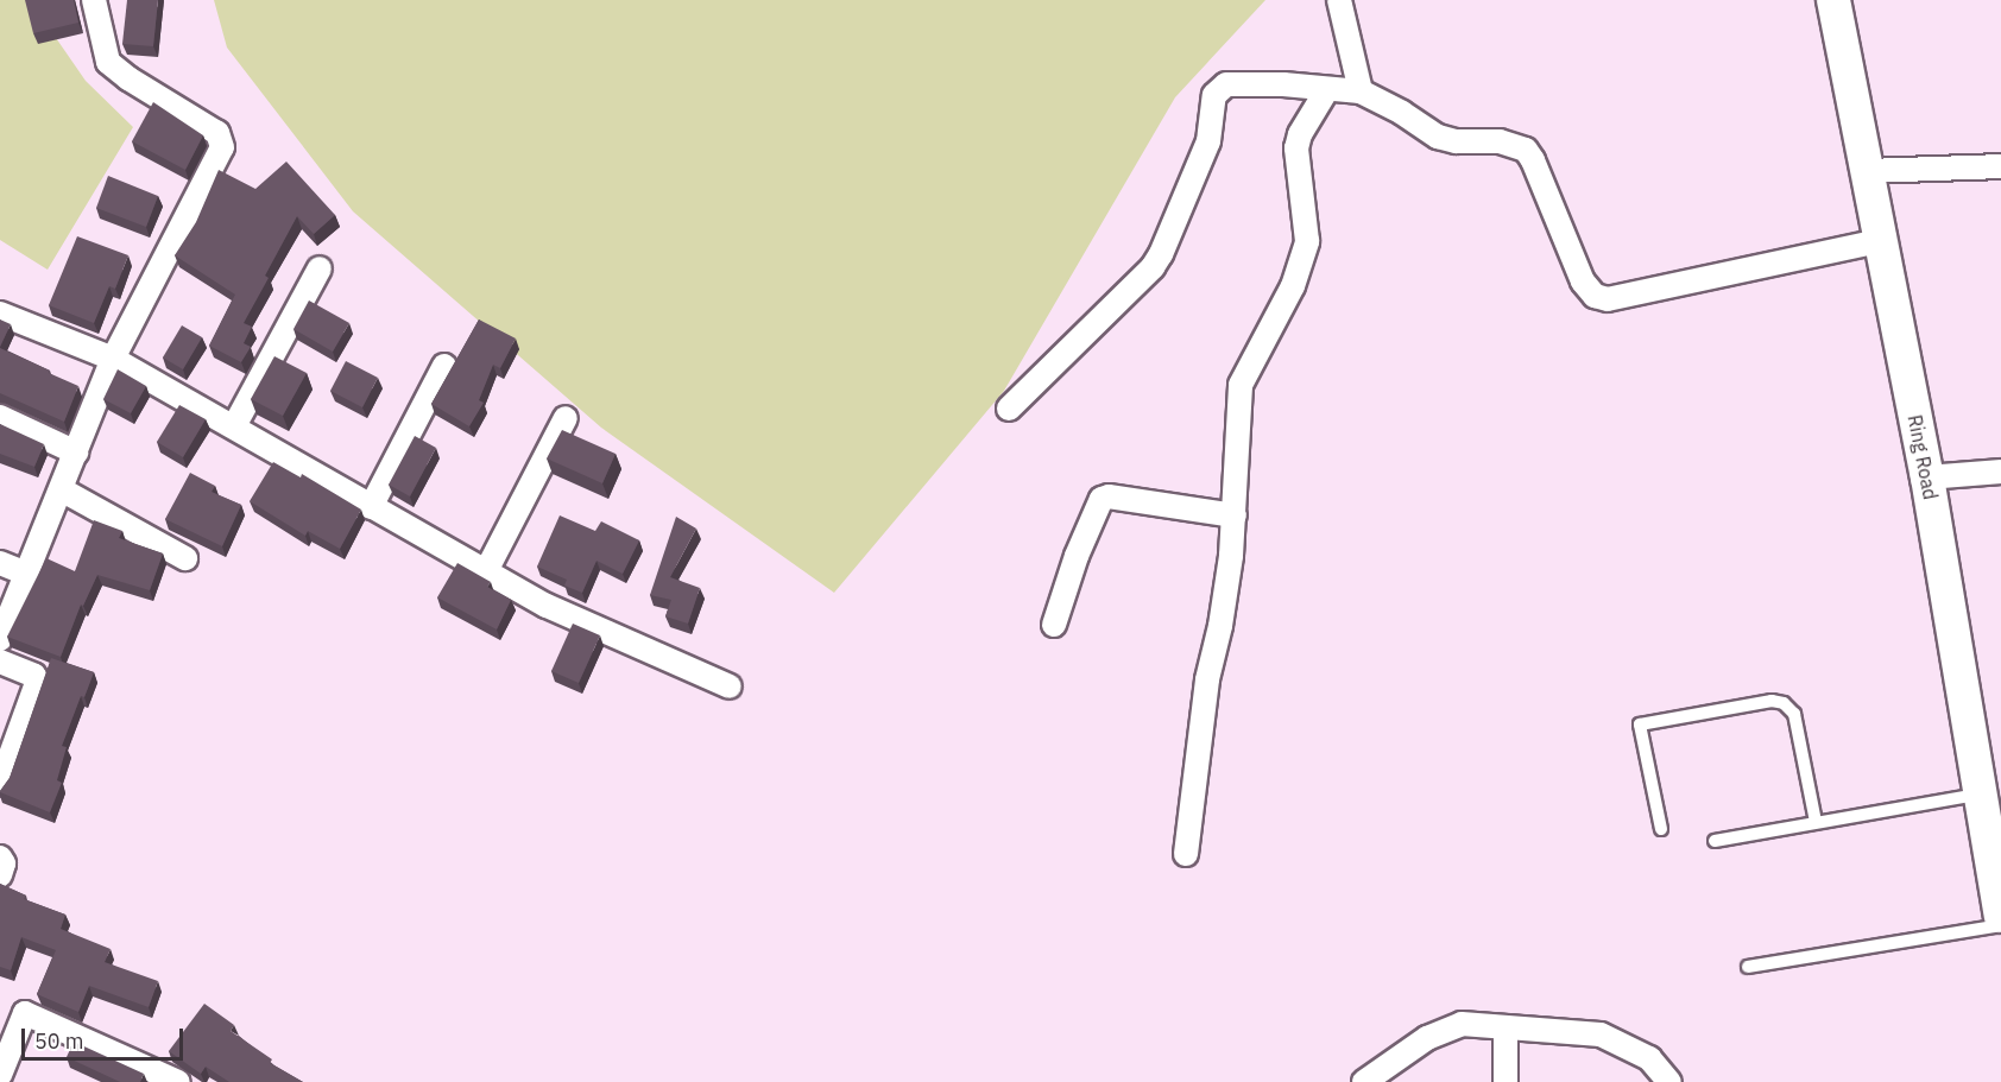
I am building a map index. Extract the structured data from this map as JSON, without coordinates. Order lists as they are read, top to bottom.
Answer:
{
  "streets": {
    "street": ["Ring Road"]
  },
  "scale_bar": "50 m"
}
